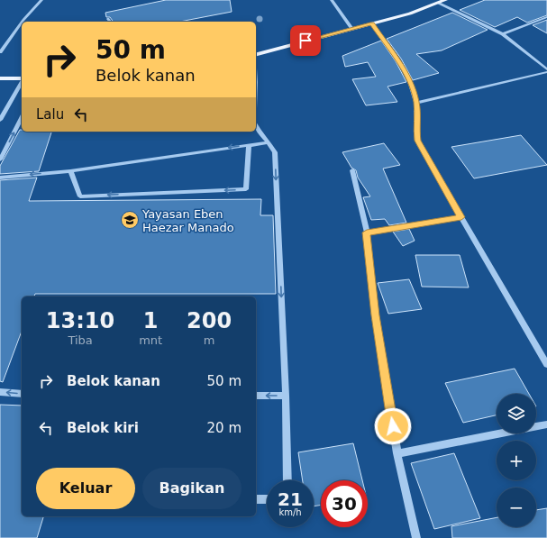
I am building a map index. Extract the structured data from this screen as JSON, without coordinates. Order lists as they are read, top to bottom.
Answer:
{
  "places": {
    "school or university": ["Yayasan Eben Haezar Manado"]
  },
  "page": {
    "turn": ["50 m", "Belok kanan"],
    "then": "Lalu",
    "eta": [
      "13:10",
      "Tiba",
      "1",
      "mnt",
      "200",
      "m"
    ],
    "list": [
      {
        "name": "Belok kanan",
        "value": "50 m"
      },
      {
        "name": "Belok kiri",
        "value": "20 m"
      }
    ],
    "map_buttons": ["+", "−"],
    "buttons": ["Keluar", "Bagikan"],
    "speed": "21 km/h",
    "limit": "30"
  }
}
